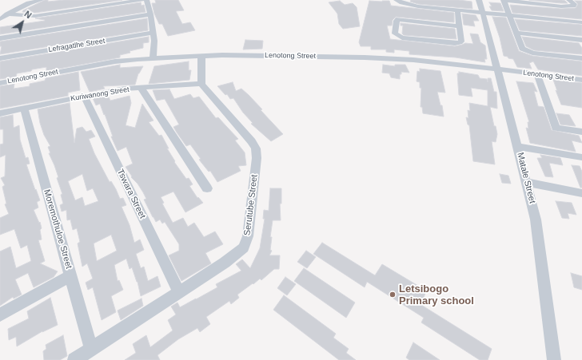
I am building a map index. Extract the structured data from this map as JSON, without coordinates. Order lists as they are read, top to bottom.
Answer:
{
  "streets": {
    "street": [
      "Lefragatlhe Street",
      "Lenotong Street",
      "Kuriwanong Street",
      "Matale Street",
      "Tswara Street",
      "Serutube Street",
      "Moremothuloe Street"
    ]
  },
  "crossings": [
    ["Lenotong Street", "Matale Street"],
    ["Kuriwanong Street", "Tswara Street"],
    ["Kuriwanong Street", "Serutube Street"],
    ["Kuriwanong Street", "Moremothuloe Street"],
    ["Tswara Street", "Serutube Street"],
    ["Serutube Street", "Moremothuloe Street"]
  ],
  "places": ["Letsibogo Primary school"],
  "north": "top right"
}
